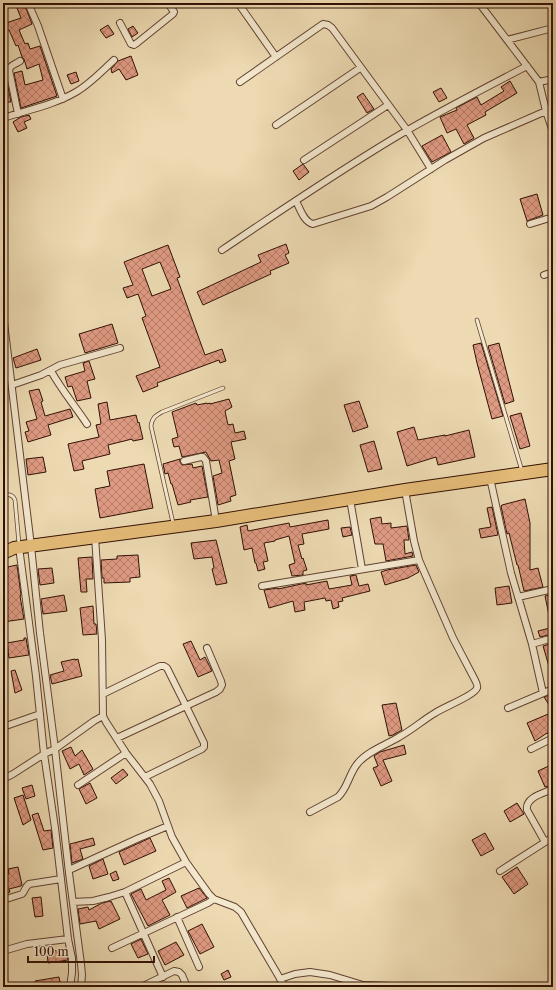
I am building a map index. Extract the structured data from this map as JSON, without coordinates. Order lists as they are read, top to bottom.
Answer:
{
  "scale_bar": "100 m"
}
